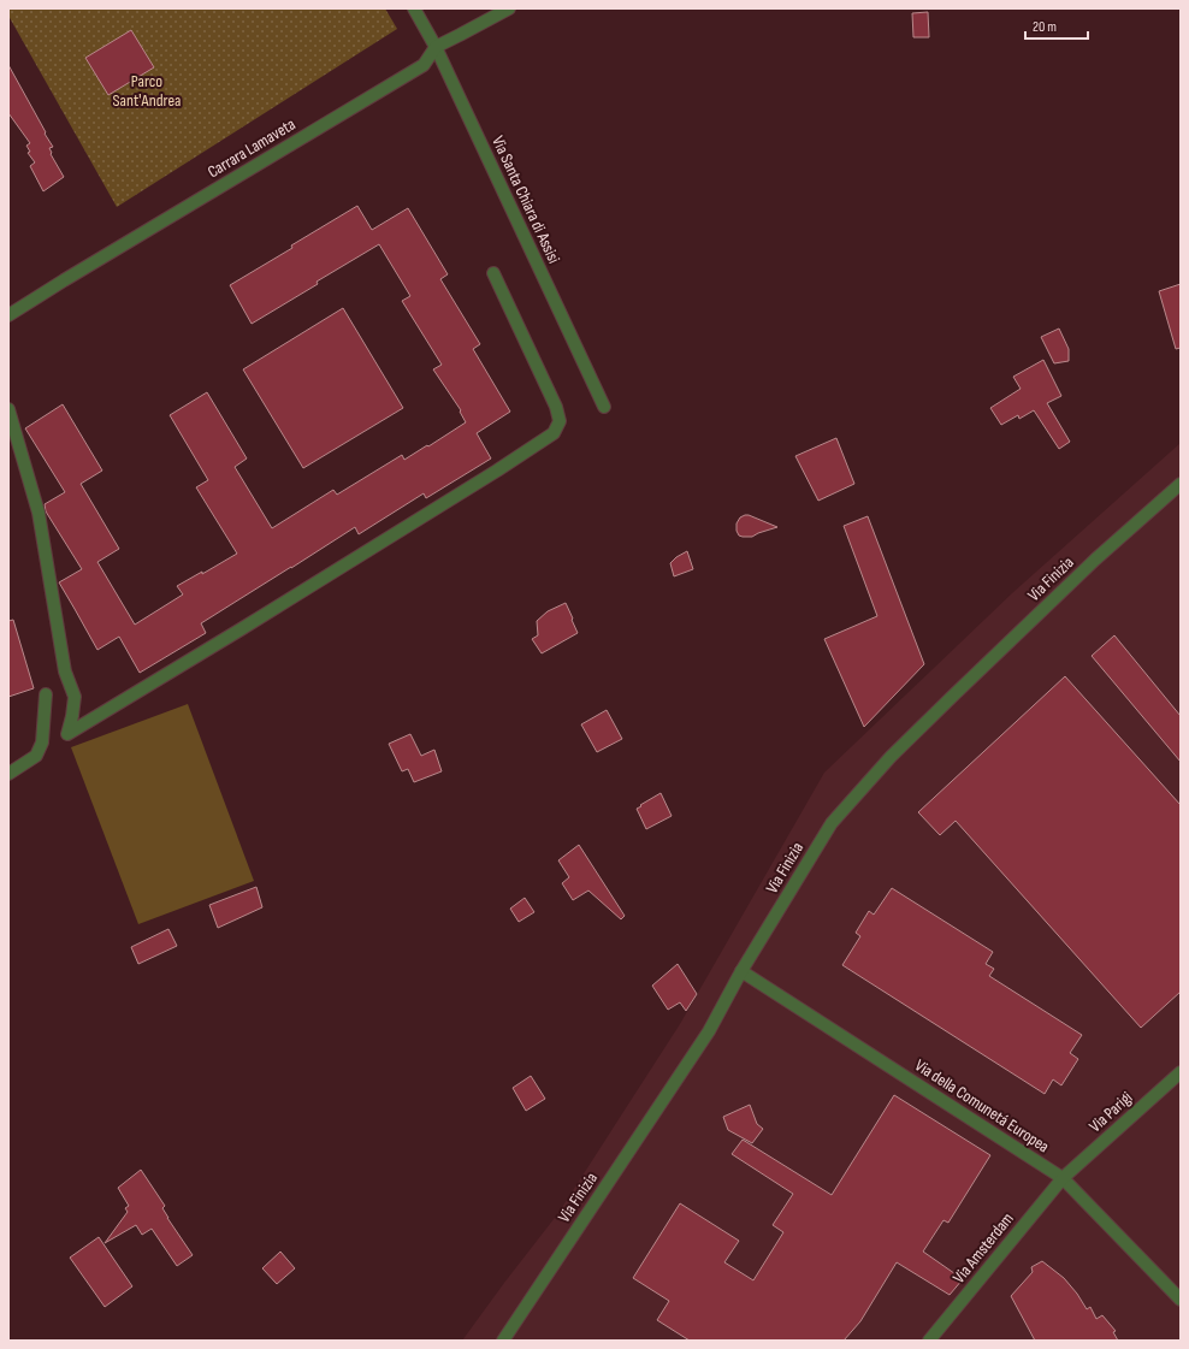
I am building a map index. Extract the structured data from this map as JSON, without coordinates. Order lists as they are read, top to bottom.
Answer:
{
  "streets": {
    "street": [
      "Carrara Lamaveta",
      "Via Santa Chiara di Assisi",
      "Via Finizia",
      "Via della Comunetá Europea",
      "Via Parigi",
      "Via Amsterdam"
    ]
  },
  "crossings": [
    ["Carrara Lamaveta", "Via Santa Chiara di Assisi"],
    ["Via Finizia", "Via della Comunetá Europea"],
    ["Via della Comunetá Europea", "Via Parigi"],
    ["Via della Comunetá Europea", "Via Amsterdam"],
    ["Via Parigi", "Via Amsterdam"]
  ],
  "parks": ["Parco Sant'Andrea"],
  "scale_bar": "20 m"
}
